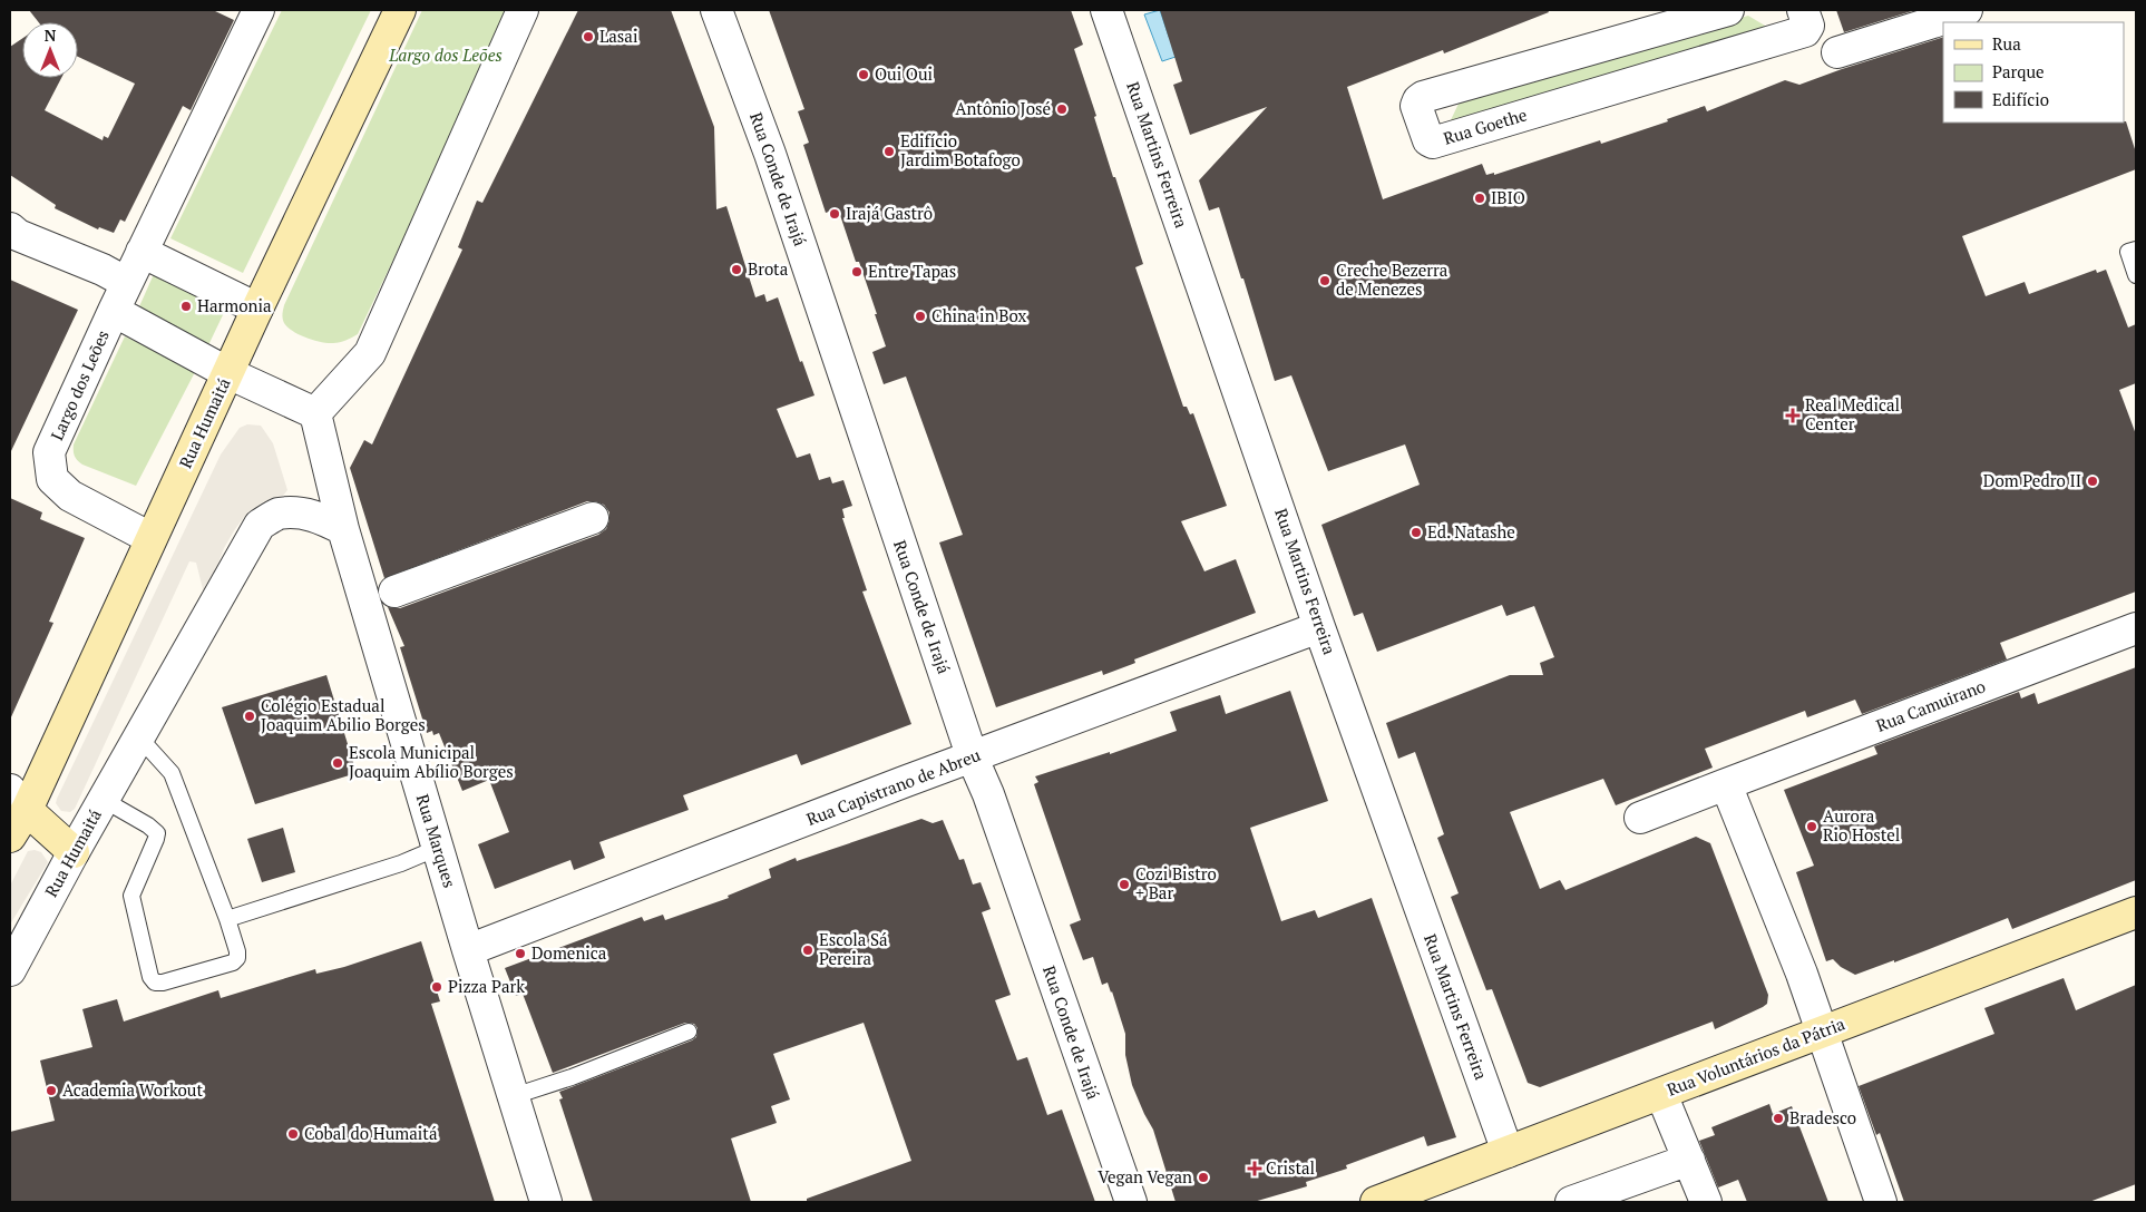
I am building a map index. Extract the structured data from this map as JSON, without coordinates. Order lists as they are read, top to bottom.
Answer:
{
  "streets": {
    "main road": ["Rua Humaitá", "Rua Voluntários da Pátria"],
    "street": [
      "Rua Goethe",
      "Rua Martins Ferreira",
      "Rua Conde de Irajá",
      "Largo dos Leões",
      "Rua Camuirano",
      "Rua Capistrano de Abreu",
      "Rua Marques"
    ]
  },
  "crossings": [
    ["Rua Martins Ferreira", "Rua Capistrano de Abreu"],
    ["Rua Martins Ferreira", "Rua Voluntários da Pátria"],
    ["Rua Conde de Irajá", "Rua Capistrano de Abreu"],
    ["Largo dos Leões", "Rua Humaitá"],
    ["Largo dos Leões", "Rua Marques"],
    ["Rua Humaitá", "Rua Marques"],
    ["Rua Capistrano de Abreu", "Rua Marques"]
  ],
  "parks": ["Largo dos Leões"],
  "places": {
    "other": [
      "Lasai",
      "Oui Oui",
      "Antônio José",
      "Edifício Jardim Botafogo",
      "IBIO",
      "Irajá Gastrô",
      "Brota",
      "Entre Tapas",
      "Creche Bezerra de Menezes",
      "Harmonia",
      "China in Box",
      "Dom Pedro II",
      "Ed. Natashe",
      "Colégio Estadual Joaquim Abilio Borges",
      "Escola Municipal Joaquim Abílio Borges",
      "Aurora Rio Hostel",
      "Cozi Bistro + Bar",
      "Escola Sá Pereira",
      "Domenica",
      "Pizza Park",
      "Academia Workout",
      "Bradesco",
      "Cobal do Humaitá",
      "Vegan Vegan"
    ],
    "health": ["Real Medical Center", "Cristal"]
  },
  "legend": ["Rua", "Parque", "Edifício"],
  "north": "top"
}
